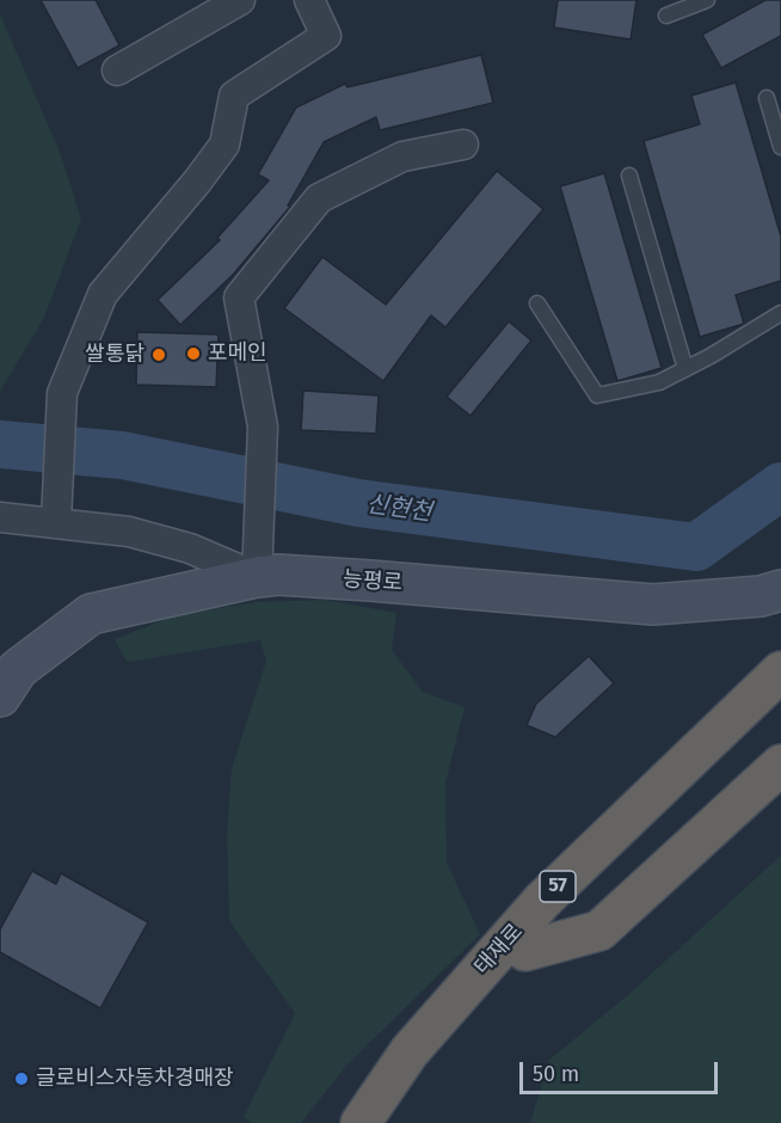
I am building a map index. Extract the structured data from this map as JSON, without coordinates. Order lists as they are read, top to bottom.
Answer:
{
  "streets": {
    "highway": ["57", "태재로"],
    "main road": ["능평로"]
  },
  "water": ["신현천"],
  "places": ["포메인", "쌀통닭", "글로비스자동차경매장"],
  "scale_bar": "50 m"
}
